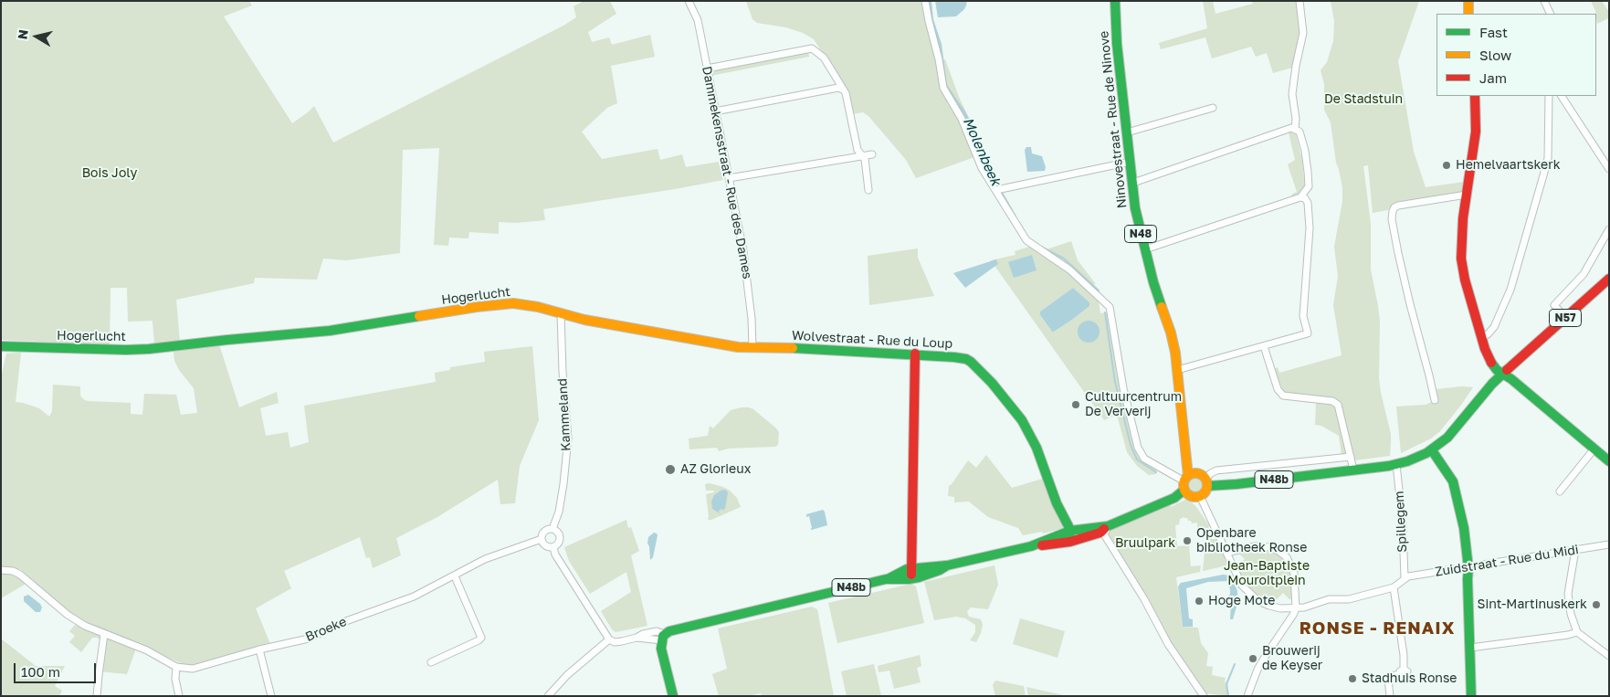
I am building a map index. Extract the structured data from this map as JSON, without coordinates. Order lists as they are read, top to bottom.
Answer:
{
  "streets": {
    "street": [
      "Ninovestraat - Rue de Ninove",
      "Dammekensstraat - Rue des Dames",
      "N48",
      "Hogerlucht",
      "N57",
      "Wolvestraat - Rue du Loup",
      "Kammeland",
      "N48b",
      "Spillegem",
      "Zuidstraat - Rue du Midi",
      "Broeke"
    ]
  },
  "crossings": [
    ["Ninovestraat - Rue de Ninove", "N48b"],
    ["Dammekensstraat - Rue des Dames", "Hogerlucht"],
    ["Dammekensstraat - Rue des Dames", "Wolvestraat - Rue du Loup"],
    ["Hogerlucht", "Wolvestraat - Rue du Loup"],
    ["Hogerlucht", "Kammeland"],
    ["N57", "N48b"],
    ["N57", "Spillegem"],
    ["Wolvestraat - Rue du Loup", "N48b"],
    ["Kammeland", "Broeke"],
    ["N48b", "Spillegem"],
    ["Spillegem", "Zuidstraat - Rue du Midi"]
  ],
  "districts": ["RONSE - RENAIX"],
  "water": ["Molenbeek"],
  "parks": [
    "De Stadstuin",
    "Bois Joly",
    "Bruulpark",
    "Jean-Baptiste Mouroitplein"
  ],
  "places": [
    "Hemelvaartskerk",
    "Cultuurcentrum De Ververij",
    "AZ Glorieux",
    "Openbare bibliotheek Ronse",
    "Hoge Mote",
    "Sint-Martinuskerk",
    "Brouwerij de Keyser",
    "Stadhuis Ronse"
  ],
  "legend": ["Fast", "Slow", "Jam"],
  "scale_bar": "100 m",
  "north": "left"
}
